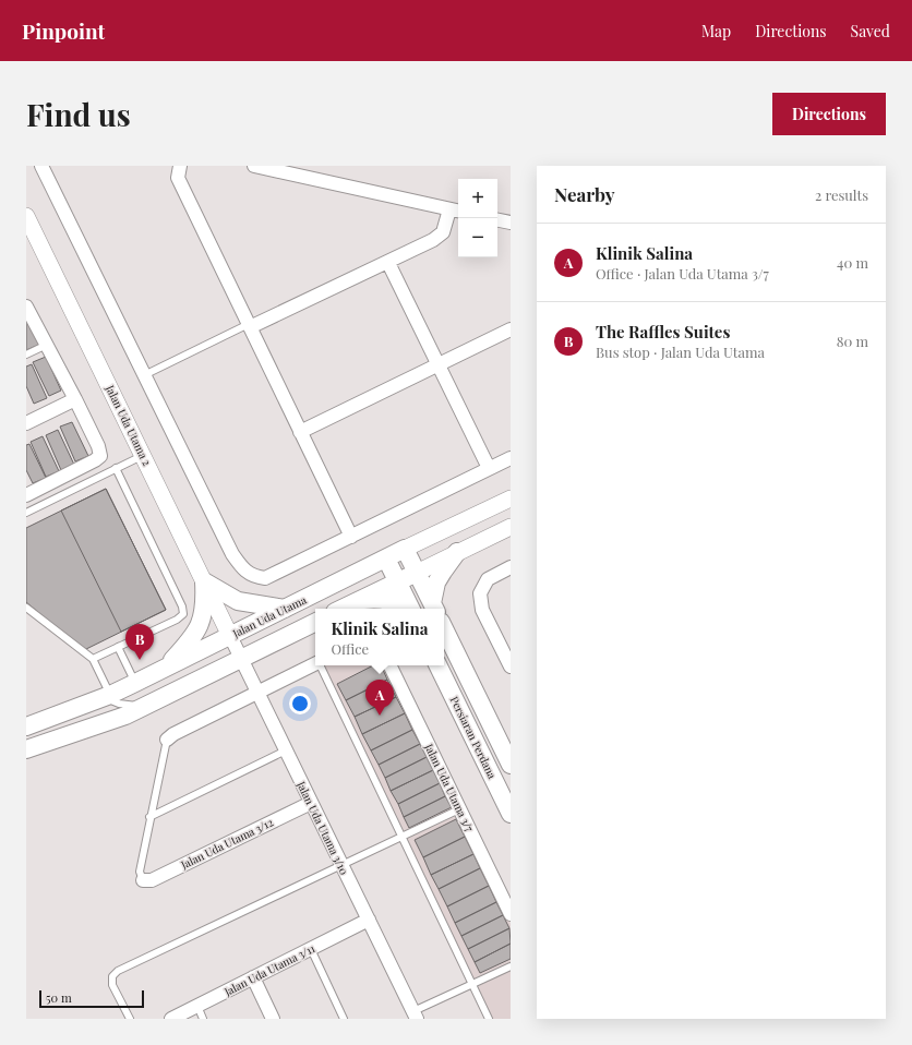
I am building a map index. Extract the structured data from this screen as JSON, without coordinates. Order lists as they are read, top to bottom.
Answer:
{
  "streets": {
    "main road": ["Jalan Uda Utama", "Persiaran Perdana"],
    "street": [
      "Jalan Uda Utama 2",
      "Jalan Uda Utama 3/7",
      "Jalan Uda Utama 3/10",
      "Jalan Uda Utama 3/12",
      "Jalan Uda Utama 3/11"
    ]
  },
  "crossings": [
    ["Jalan Uda Utama 2", "Jalan Uda Utama"],
    ["Jalan Uda Utama 2", "Jalan Uda Utama 3/10"],
    ["Jalan Uda Utama", "Jalan Uda Utama 3/10"],
    ["Jalan Uda Utama 3/10", "Jalan Uda Utama 3/12"],
    ["Jalan Uda Utama 3/10", "Jalan Uda Utama 3/11"]
  ],
  "scale_bar": "50 m",
  "page": {
    "header": "Pinpoint",
    "nav": ["Map", "Directions", "Saved"],
    "buttons": "Directions",
    "title": "Find us",
    "heading": ["Nearby", "2 results"],
    "map_buttons": ["+", "−"],
    "list": [
      {
        "mark": "A",
        "name": "Klinik Salina",
        "note": "Office · Jalan Uda Utama 3/7",
        "value": "40 m"
      },
      {
        "mark": "B",
        "name": "The Raffles Suites",
        "note": "Bus stop · Jalan Uda Utama",
        "value": "80 m"
      }
    ],
    "popup": ["Klinik Salina", "Office"],
    "pins": ["B", "A"],
    "scale": "50 m"
  }
}
